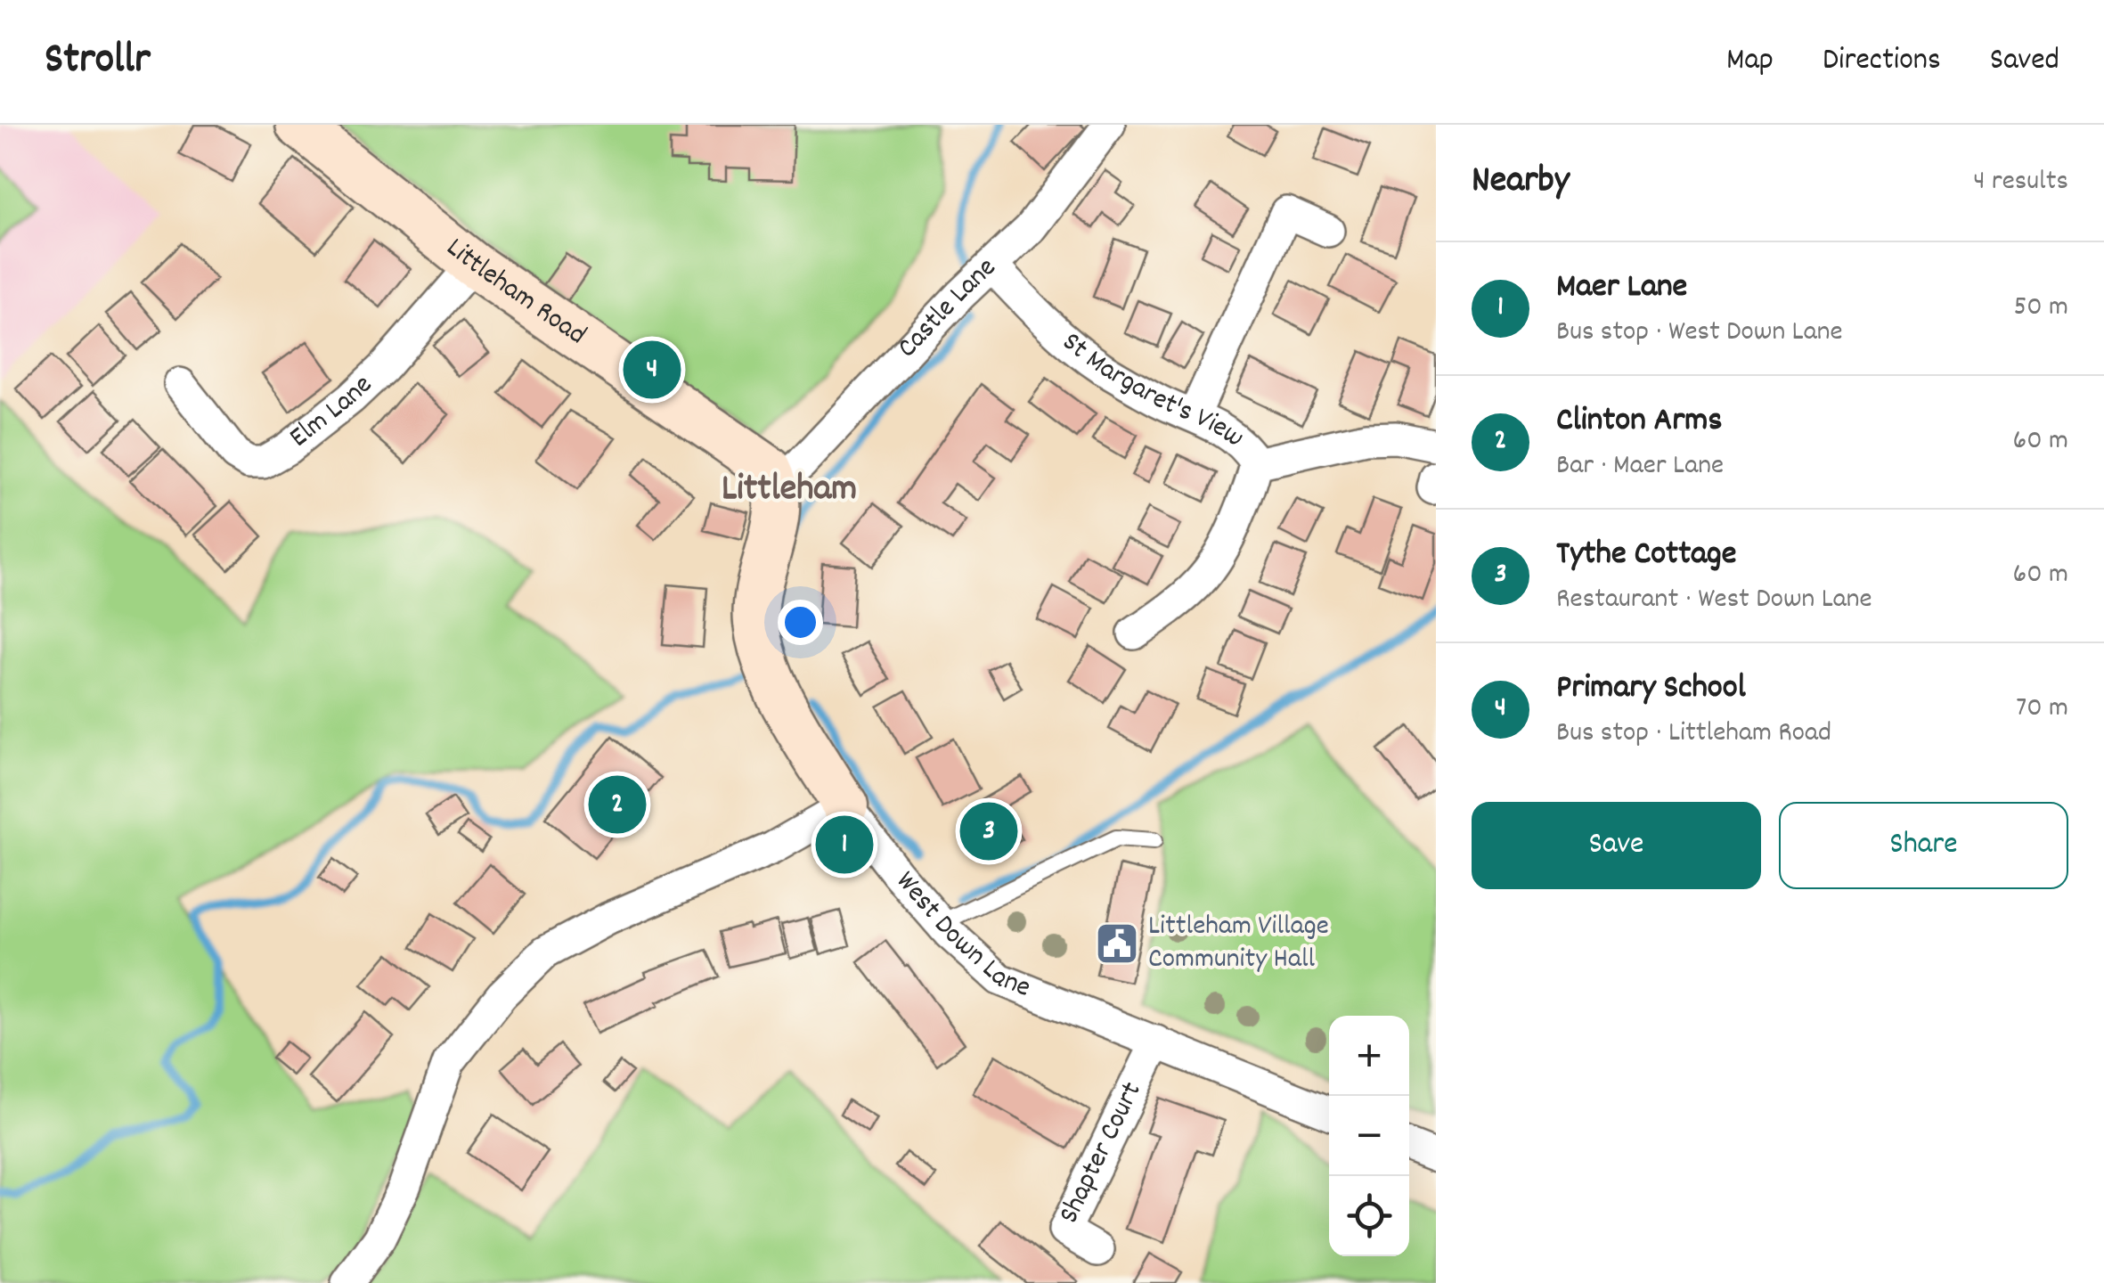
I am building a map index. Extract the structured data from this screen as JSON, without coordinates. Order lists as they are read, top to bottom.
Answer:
{
  "streets": {
    "street": [
      "Littleham Road",
      "Castle Lane",
      "St Margaret's View",
      "Elm Lane",
      "West Down Lane",
      "Shapter Court"
    ]
  },
  "crossings": [
    ["Littleham Road", "Castle Lane"],
    ["Littleham Road", "Elm Lane"],
    ["Littleham Road", "West Down Lane"],
    ["Castle Lane", "St Margaret's View"],
    ["Castle Lane", "West Down Lane"],
    ["West Down Lane", "Shapter Court"]
  ],
  "districts": ["Littleham"],
  "places": {
    "public building": ["Littleham Village Community Hall"]
  },
  "page": {
    "header": "Strollr",
    "nav": ["Map", "Directions", "Saved"],
    "heading": ["Nearby", "4 results"],
    "list": [
      {
        "mark": "1",
        "name": "Maer Lane",
        "note": "Bus stop · West Down Lane",
        "value": "50 m"
      },
      {
        "mark": "2",
        "name": "Clinton Arms",
        "note": "Bar · Maer Lane",
        "value": "60 m"
      },
      {
        "mark": "3",
        "name": "Tythe Cottage",
        "note": "Restaurant · West Down Lane",
        "value": "60 m"
      },
      {
        "mark": "4",
        "name": "Primary School",
        "note": "Bus stop · Littleham Road",
        "value": "70 m"
      }
    ],
    "pins": [
      "4",
      "2",
      "3",
      "1"
    ],
    "buttons": ["Save", "Share"],
    "map_buttons": ["+", "−"]
  }
}
